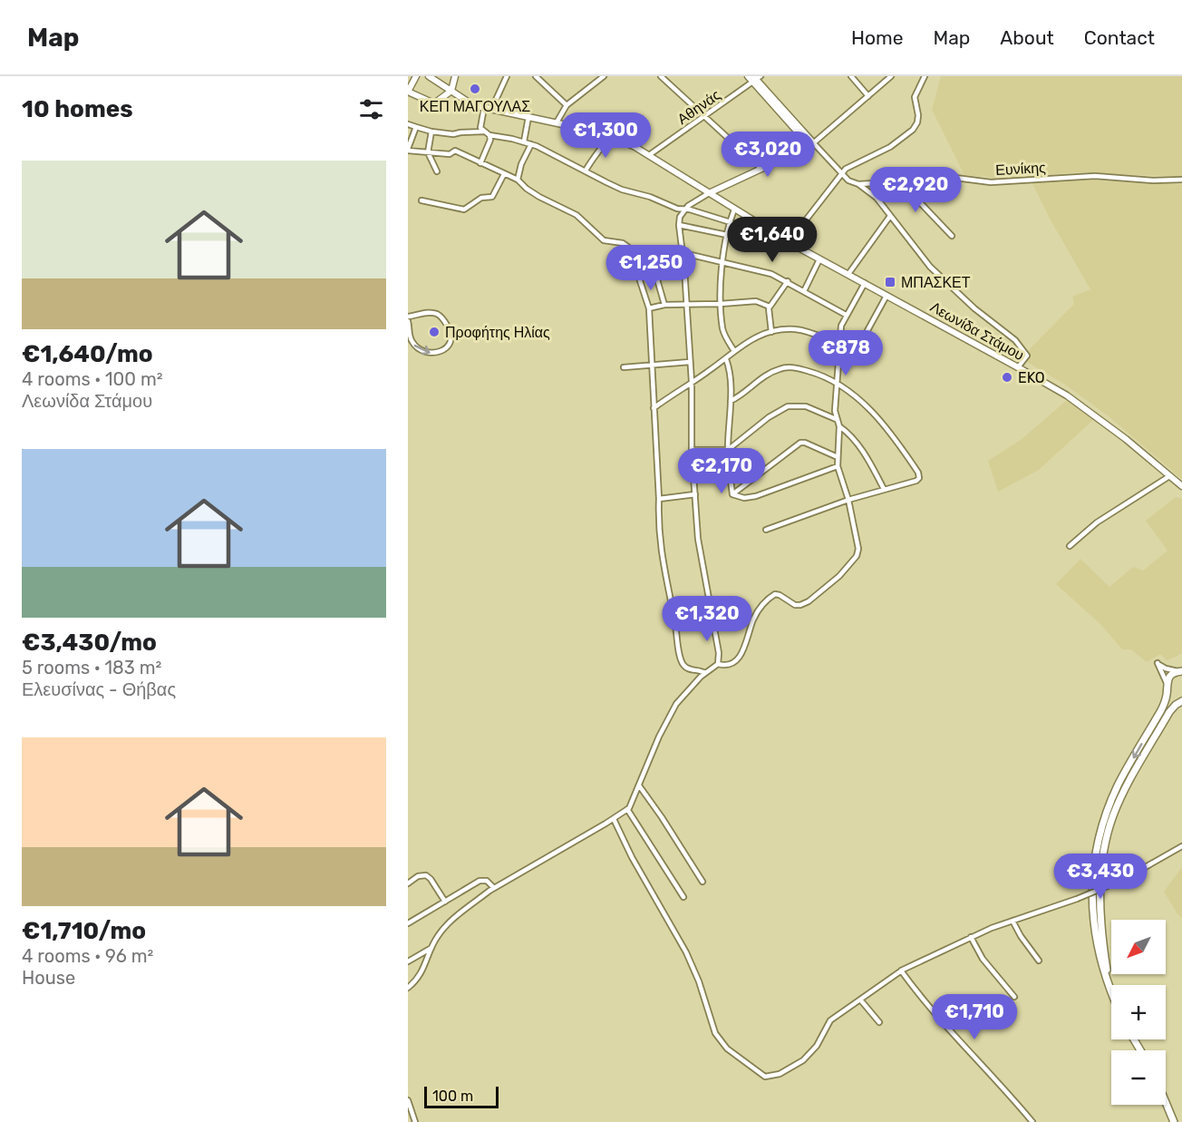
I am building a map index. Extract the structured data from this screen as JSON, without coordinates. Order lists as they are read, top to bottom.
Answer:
{
  "streets": {
    "main road": ["Λεωνίδα Στάμου"],
    "street": ["Αθηνάς", "Ευνίκης"]
  },
  "crossings": [
    ["Αθηνάς", "Λεωνίδα Στάμου"]
  ],
  "places": {
    "other": ["ΚΕΠ ΜΑΓΟΥΛΑΣ", "Προφήτης Ηλίας", "EKO"],
    "transit": ["ΜΠΑΣΚΕΤ"]
  },
  "scale_bar": "100 m",
  "north": "bottom left",
  "page": {
    "header": "Map",
    "nav": [
      "Home",
      "Map",
      "About",
      "Contact"
    ],
    "heading": "10 homes",
    "price": [
      "€1,300",
      "€3,020",
      "€2,920",
      "€1,640",
      "€1,250",
      "€878",
      "€2,170",
      "€1,320",
      "€3,430",
      "€1,710"
    ],
    "list": [
      {
        "name": "€1,640/mo",
        "note": "4 rooms · 100 m² · Λεωνίδα Στάμου"
      },
      {
        "name": "€3,430/mo",
        "note": "5 rooms · 183 m² · Ελευσίνας - Θήβας"
      },
      {
        "name": "€1,710/mo",
        "note": "4 rooms · 96 m² · House"
      }
    ],
    "map_buttons": ["+", "−"],
    "scale": "100 m"
  }
}
